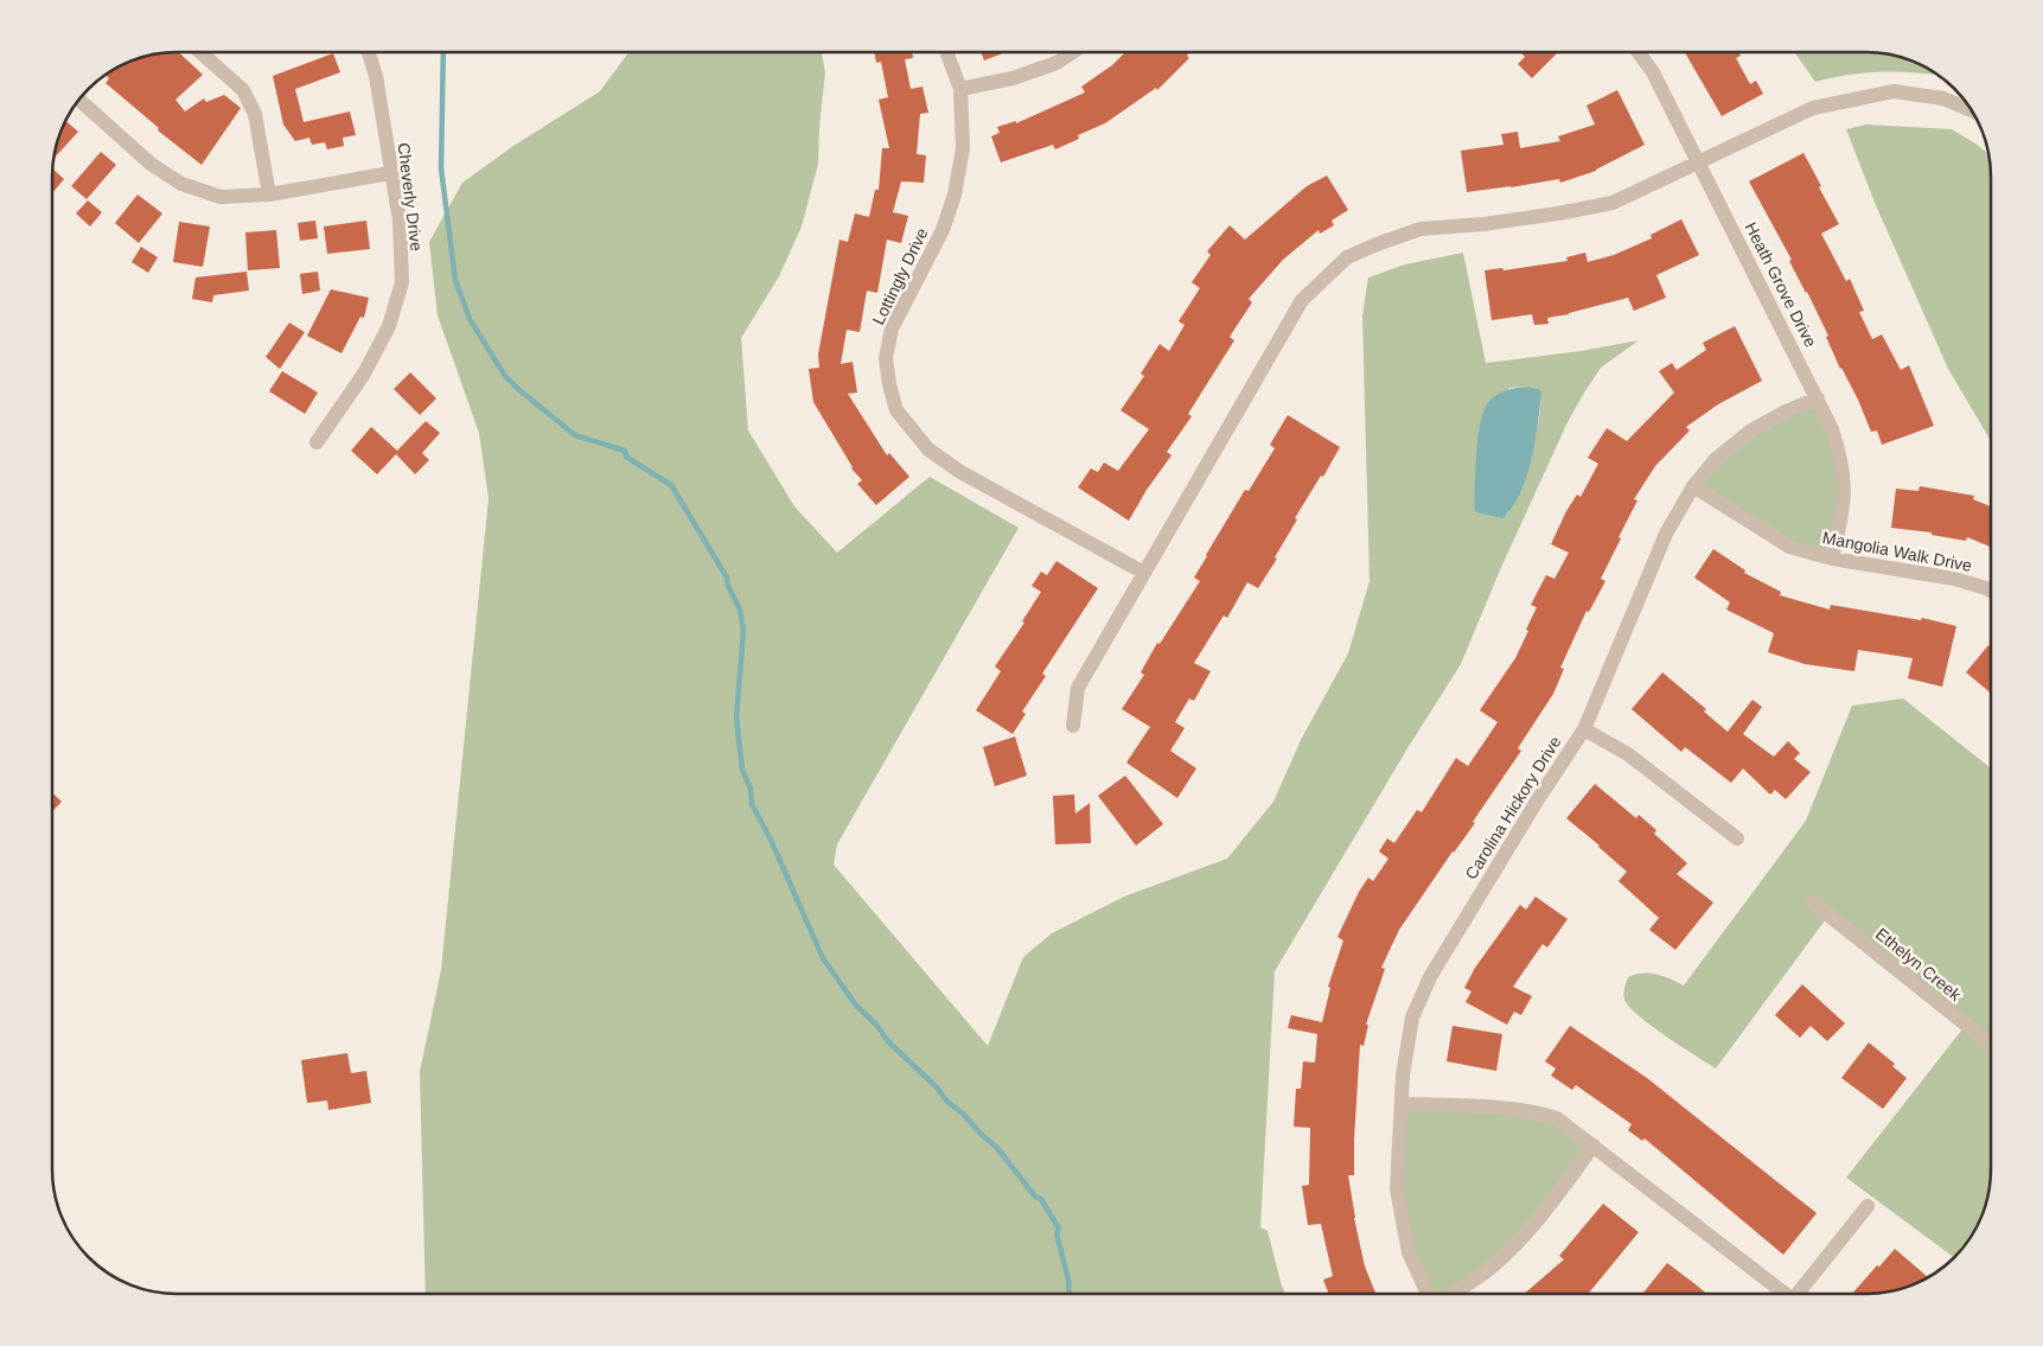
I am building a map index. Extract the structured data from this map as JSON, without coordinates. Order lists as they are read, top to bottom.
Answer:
{
  "streets": {
    "street": [
      "Cheverly Drive",
      "Lottingly Drive",
      "Heath Grove Drive",
      "Mangolia Walk Drive",
      "Carolina Hickory Drive",
      "Ethelyn Creek"
    ]
  },
  "crossings": [
    ["Heath Grove Drive", "Mangolia Walk Drive"],
    ["Heath Grove Drive", "Carolina Hickory Drive"],
    ["Mangolia Walk Drive", "Carolina Hickory Drive"]
  ]
}
